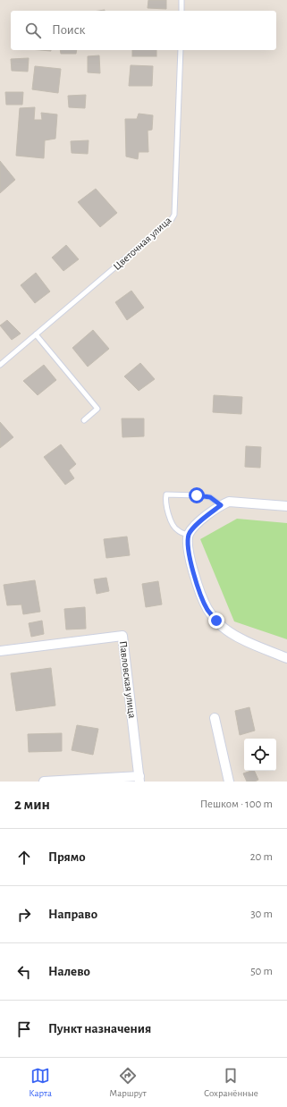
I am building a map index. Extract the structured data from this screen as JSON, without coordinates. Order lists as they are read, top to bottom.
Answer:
{
  "streets": {
    "street": ["Павловская улица"],
    "lane": ["Цветочная улица"]
  },
  "page": {
    "search": "Поиск",
    "heading": ["2 мин", "Пешком · 100 m"],
    "list": [
      ["Прямо", "20 m"],
      ["Направо", "30 m"],
      ["Налево", "50 m"],
      "Пункт назначения"
    ],
    "nav": ["Карта", "Маршрут", "Сохранённые"]
  }
}
